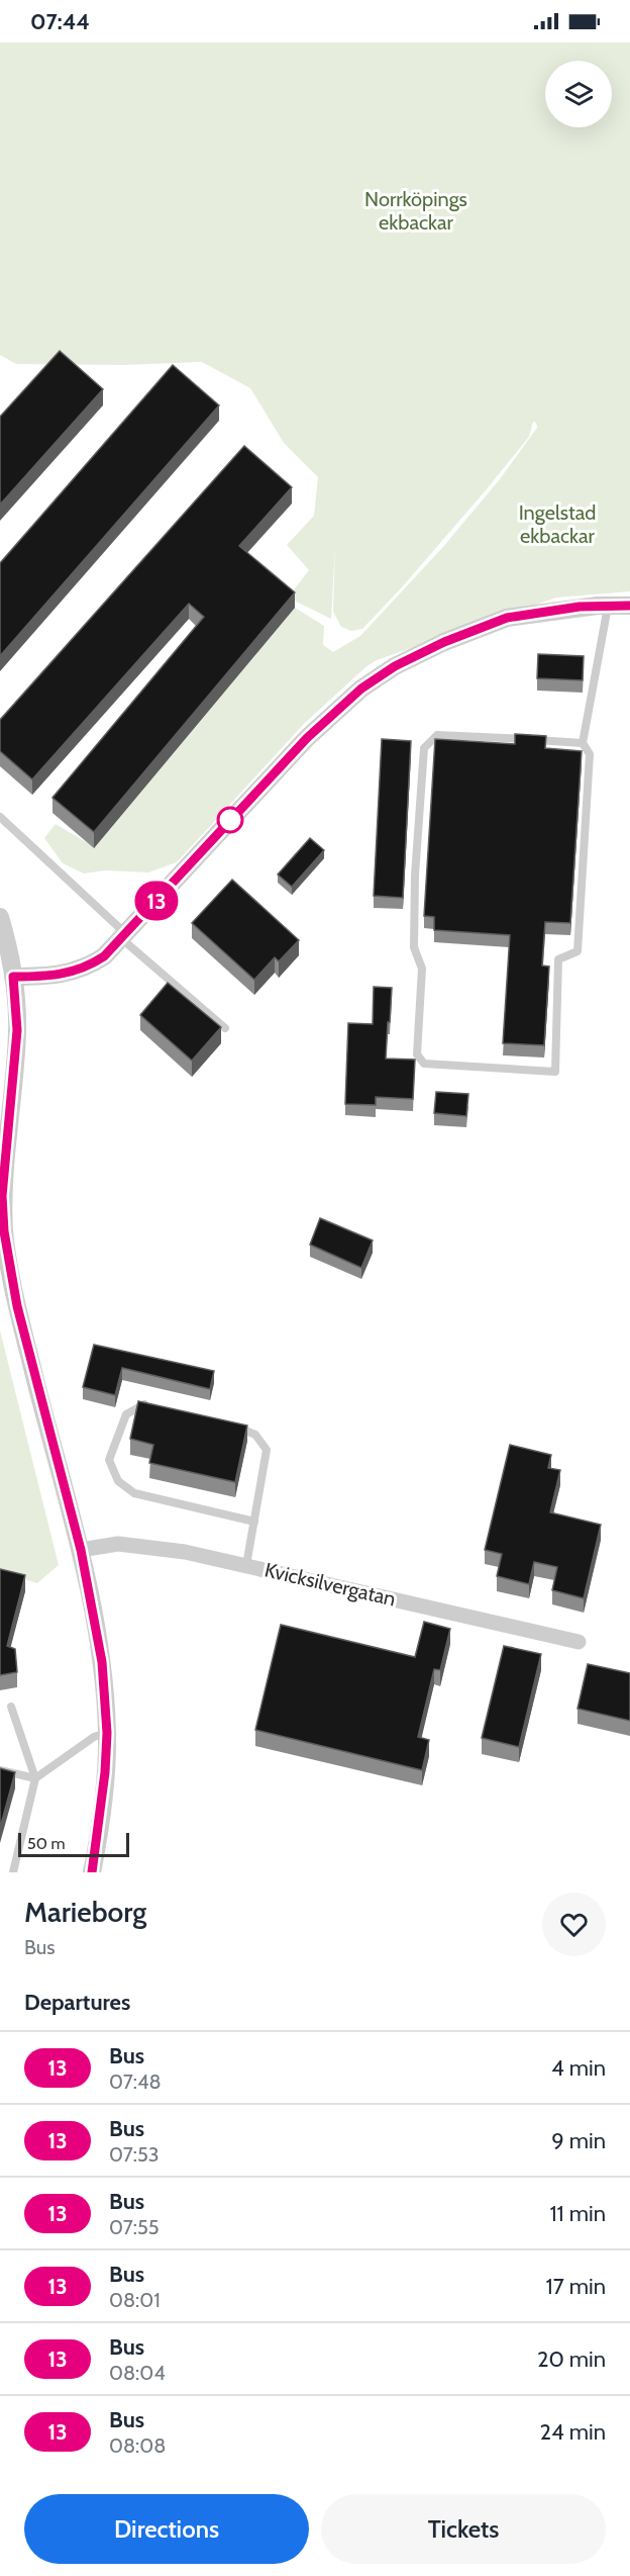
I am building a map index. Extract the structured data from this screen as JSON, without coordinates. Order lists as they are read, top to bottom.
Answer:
{
  "streets": {
    "street": ["Kvicksilvergatan"]
  },
  "parks": ["Norrköpings ekbackar", "Ingelstad ekbackar"],
  "lines": ["bus line 13"],
  "scale_bar": "50 m",
  "page": {
    "status": "07:44",
    "on_map": "13",
    "scale": "50 m",
    "heading": [
      ["Marieborg", "Bus"],
      "Departures"
    ],
    "list": [
      {
        "mark": "13",
        "name": "Bus",
        "note": "07:48",
        "value": "4 min"
      },
      {
        "mark": "13",
        "name": "Bus",
        "note": "07:53",
        "value": "9 min"
      },
      {
        "mark": "13",
        "name": "Bus",
        "note": "07:55",
        "value": "11 min"
      },
      {
        "mark": "13",
        "name": "Bus",
        "note": "08:01",
        "value": "17 min"
      },
      {
        "mark": "13",
        "name": "Bus",
        "note": "08:04",
        "value": "20 min"
      },
      {
        "mark": "13",
        "name": "Bus",
        "note": "08:08",
        "value": "24 min"
      }
    ],
    "buttons": ["Directions", "Tickets"]
  }
}
